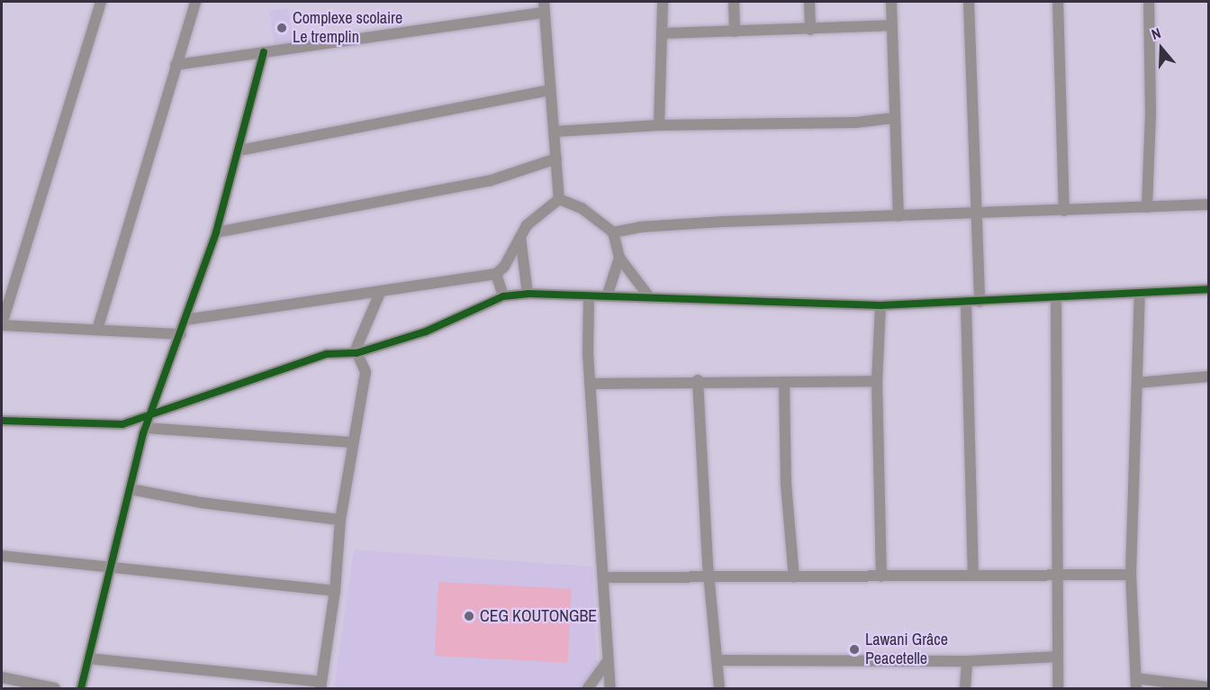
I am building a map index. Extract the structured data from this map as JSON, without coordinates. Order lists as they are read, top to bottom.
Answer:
{
  "places": ["Complexe scolaire Le tremplin", "CEG KOUTONGBE", "Lawani Grâce Peacetelle"],
  "north": "top"
}
